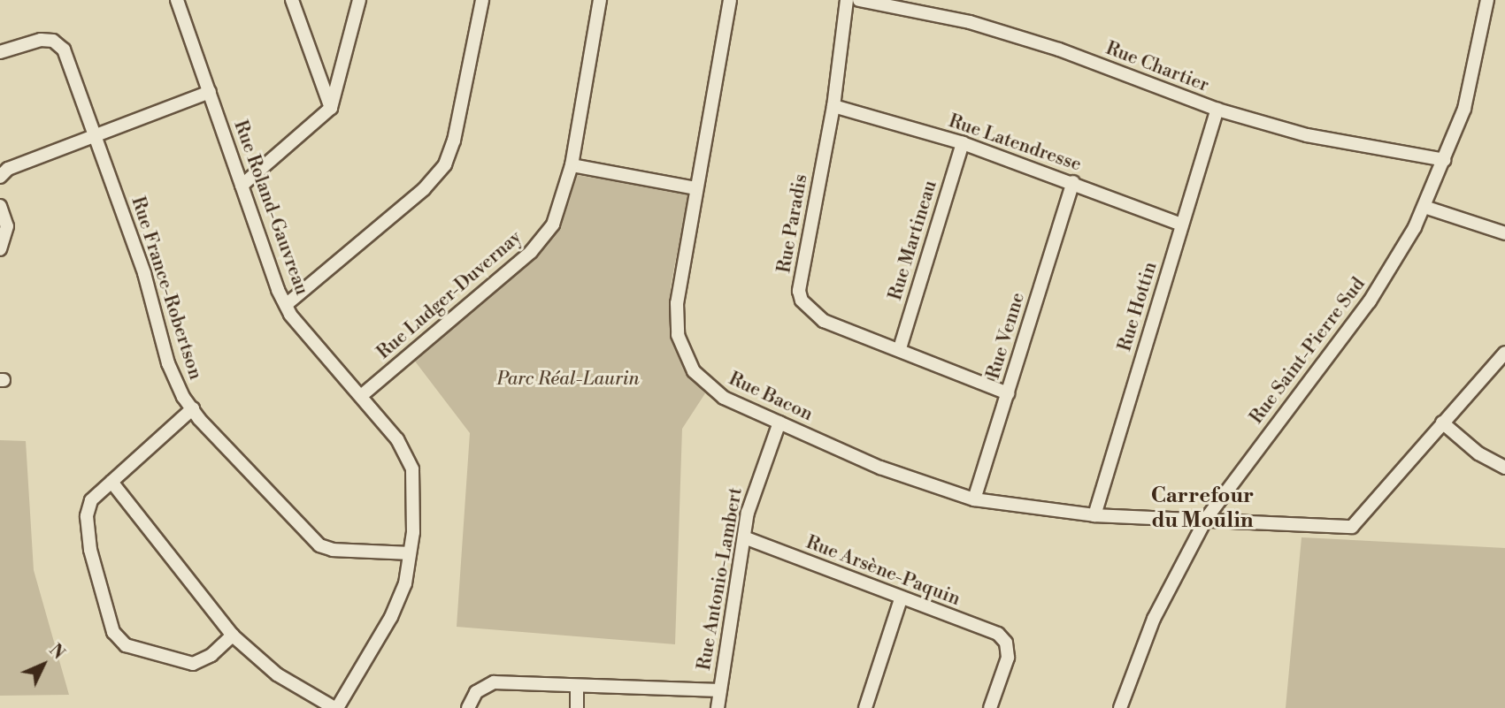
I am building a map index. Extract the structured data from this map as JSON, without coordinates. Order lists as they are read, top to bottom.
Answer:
{
  "streets": {
    "street": [
      "Rue Chartier",
      "Rue Latendresse",
      "Rue Roland-Gauvreau",
      "Rue Paradis",
      "Rue Martineau",
      "Rue France-Robertson",
      "Rue Ludger-Duvernay",
      "Rue Hottin",
      "Rue Venne",
      "Rue Saint-Pierre Sud",
      "Rue Bacon",
      "Rue Arsène-Paquin",
      "Rue Antonio-Lambert"
    ]
  },
  "crossings": [
    ["Rue Chartier", "Rue Hottin"],
    ["Rue Chartier", "Rue Saint-Pierre Sud"],
    ["Rue Latendresse", "Rue Paradis"],
    ["Rue Latendresse", "Rue Martineau"],
    ["Rue Latendresse", "Rue Hottin"],
    ["Rue Latendresse", "Rue Venne"],
    ["Rue Roland-Gauvreau", "Rue France-Robertson"],
    ["Rue Roland-Gauvreau", "Rue Ludger-Duvernay"],
    ["Rue Paradis", "Rue Martineau"],
    ["Rue Paradis", "Rue Venne"],
    ["Rue Hottin", "Rue Bacon"],
    ["Rue Venne", "Rue Bacon"],
    ["Rue Saint-Pierre Sud", "Rue Bacon"],
    ["Rue Bacon", "Rue Antonio-Lambert"],
    ["Rue Arsène-Paquin", "Rue Antonio-Lambert"]
  ],
  "districts": ["Carrefour du Moulin"],
  "parks": ["Parc Réal-Laurin"],
  "north": "top right"
}
